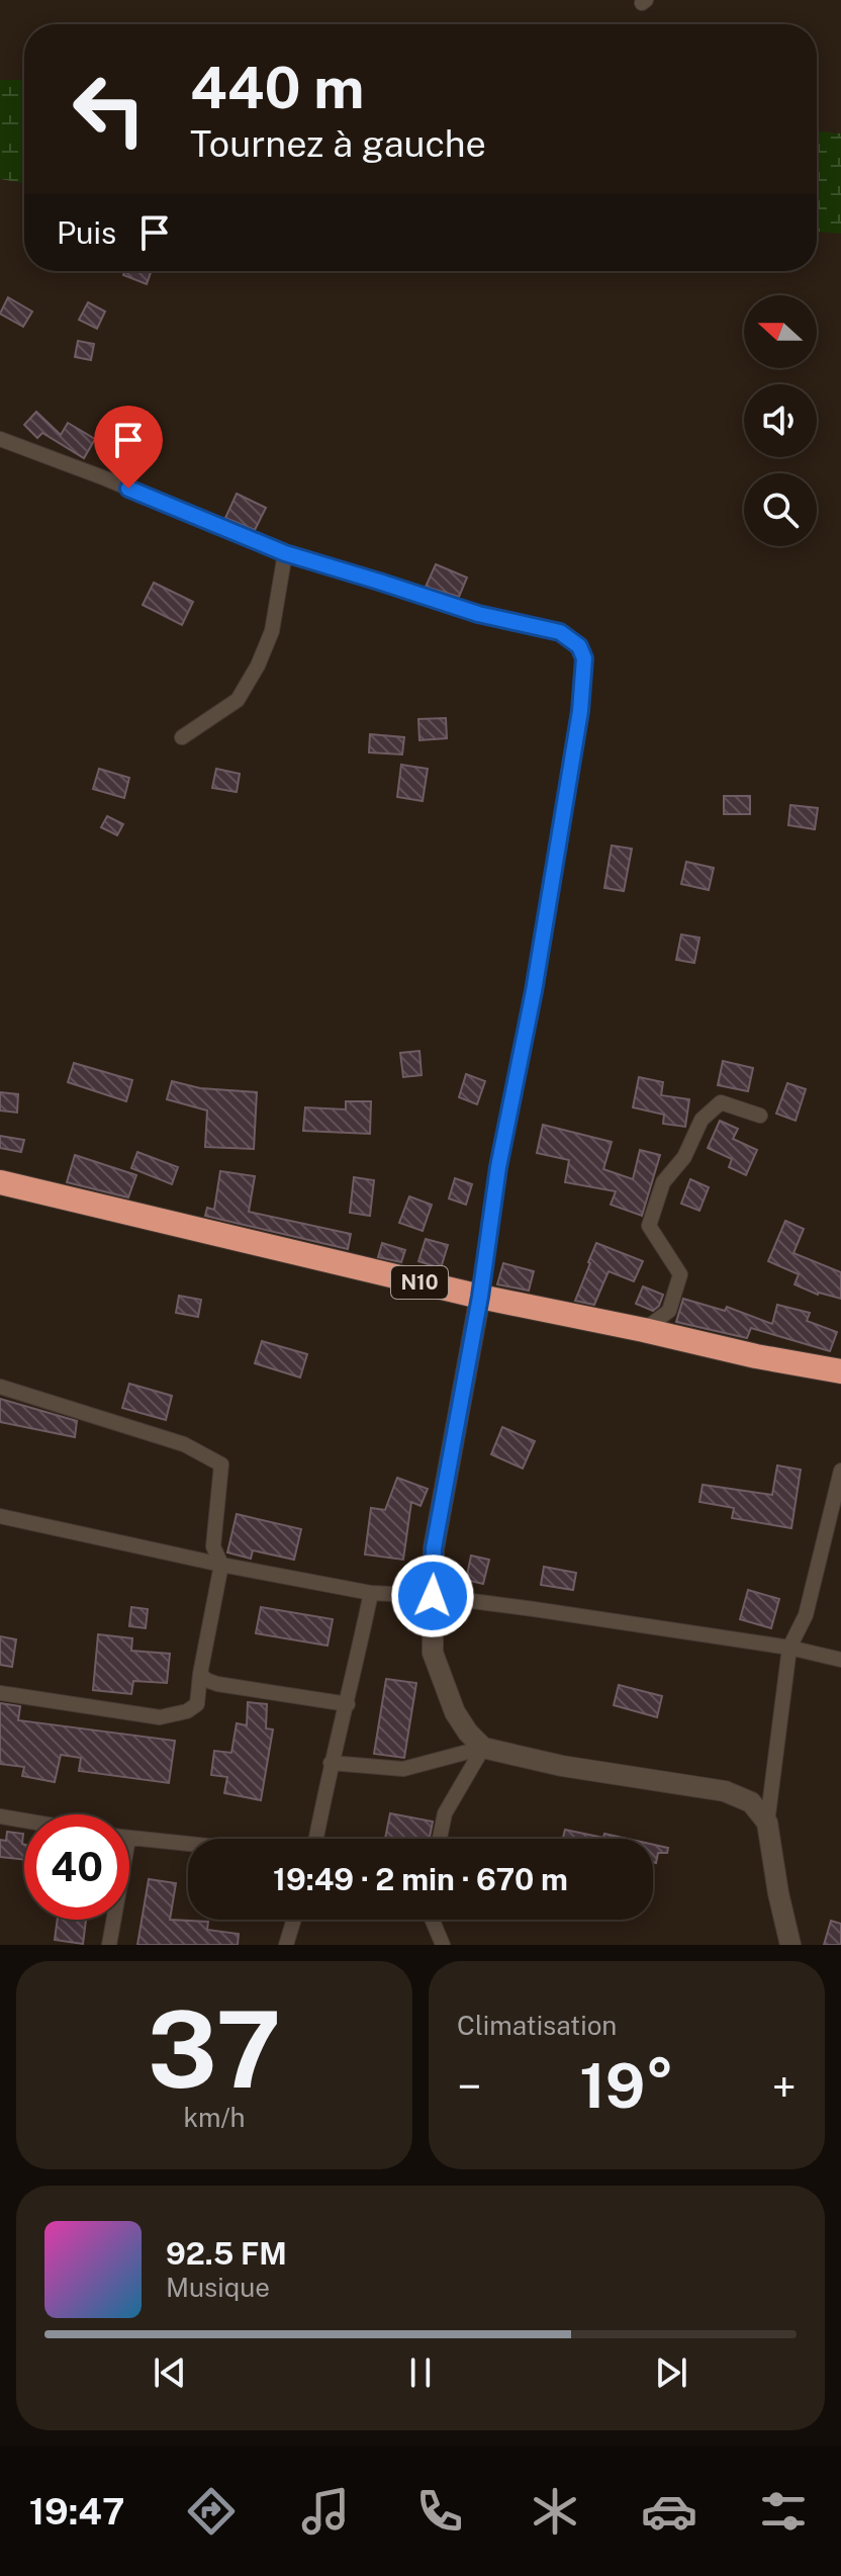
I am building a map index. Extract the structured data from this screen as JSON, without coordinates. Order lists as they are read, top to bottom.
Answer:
{
  "streets": {
    "highway": ["N10"]
  },
  "north": "left",
  "page": {
    "turn": ["440 m", "Tournez à gauche"],
    "then": "Puis",
    "limit": "40",
    "trip": "19:49 · 2 min · 670 m",
    "tile": [
      ["37", "km/h"],
      "Climatisation"
    ],
    "heat": ["−", "19°", "+"],
    "song": ["92.5 FM", "Musique"],
    "tabs": "19:47"
  }
}
